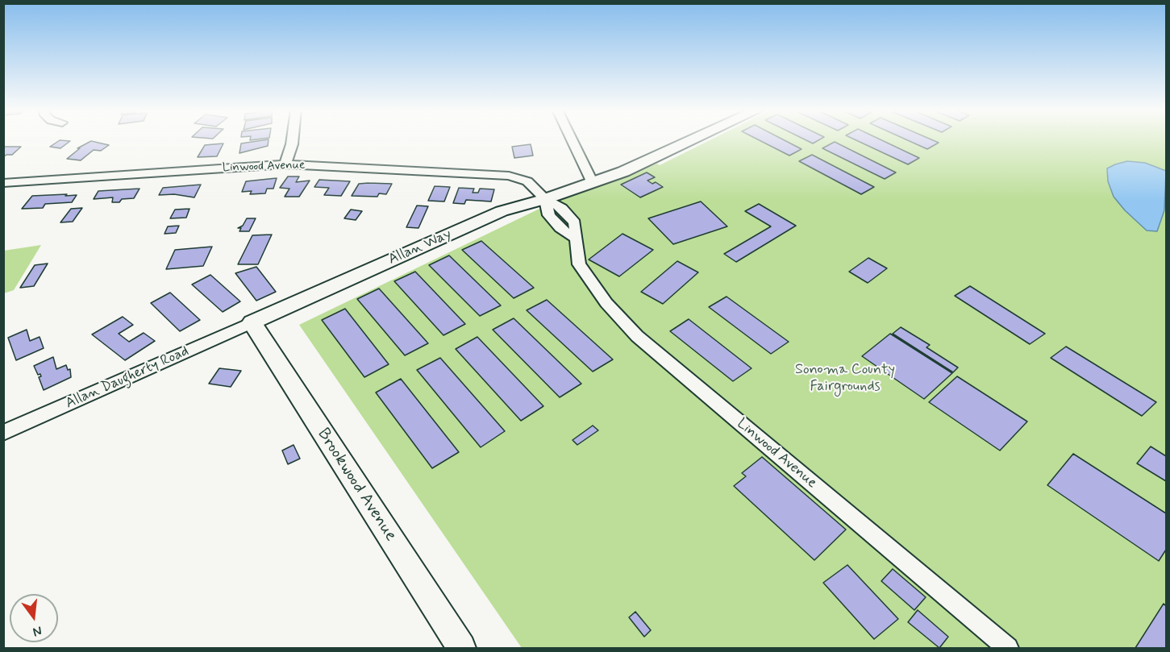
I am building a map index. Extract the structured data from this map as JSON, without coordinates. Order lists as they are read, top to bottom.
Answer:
{
  "streets": {
    "street": [
      "Linwood Avenue",
      "Allan Way",
      "Allan Daugherty Road",
      "Brookwood Avenue"
    ]
  },
  "crossings": [
    ["Linwood Avenue", "Allan Way"],
    ["Allan Way", "Allan Daugherty Road"],
    ["Allan Way", "Brookwood Avenue"],
    ["Allan Daugherty Road", "Brookwood Avenue"]
  ],
  "parks": ["Sonoma County Fairgrounds"],
  "north": "bottom"
}
